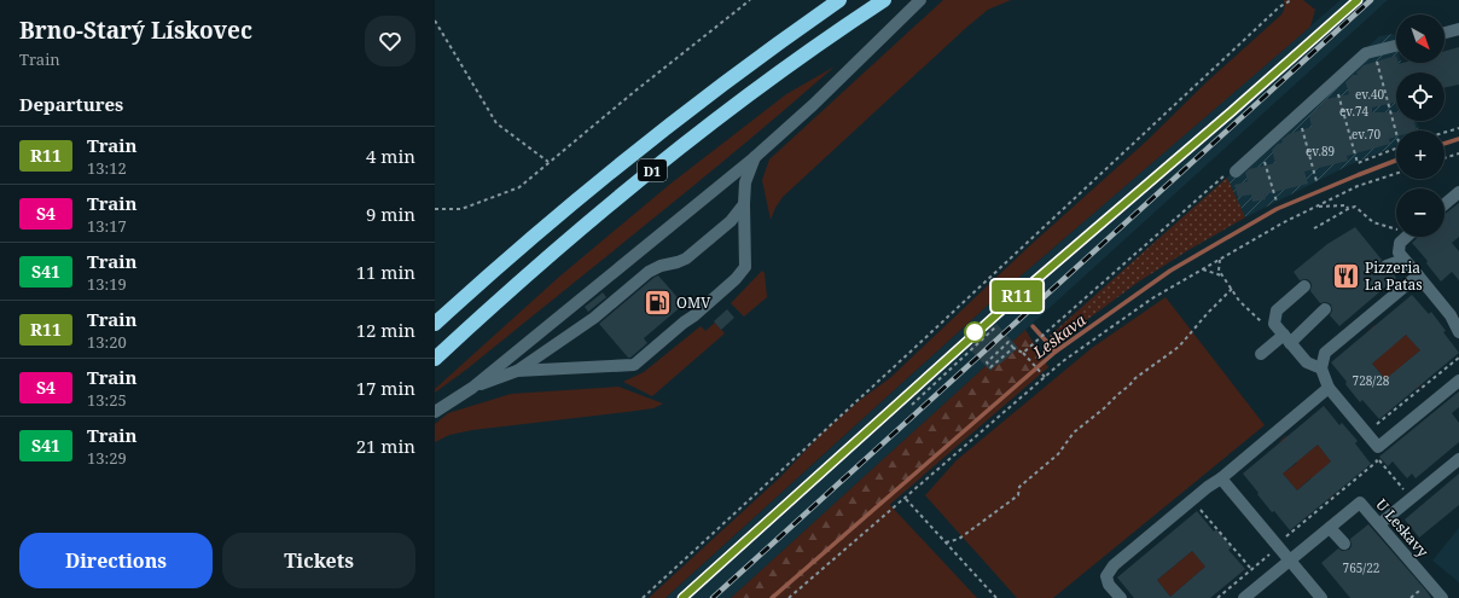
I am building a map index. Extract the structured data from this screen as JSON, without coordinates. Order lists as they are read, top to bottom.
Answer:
{
  "streets": {
    "highway": ["D1"],
    "street": ["U Leskavy"]
  },
  "water": ["Leskava"],
  "places": {
    "restaurant": ["Pizzeria La Patas"],
    "fuel station": ["OMV"]
  },
  "house_numbers": [
    "ev.40",
    "ev.74",
    "ev.70",
    "ev.89",
    "728/28",
    "765/22"
  ],
  "north": "bottom right",
  "page": {
    "heading": [
      ["Brno-Starý Lískovec", "Train"],
      "Departures"
    ],
    "on_map": "R11",
    "map_buttons": ["+", "−"],
    "list": [
      {
        "mark": "R11",
        "name": "Train",
        "note": "13:12",
        "value": "4 min"
      },
      {
        "mark": "S4",
        "name": "Train",
        "note": "13:17",
        "value": "9 min"
      },
      {
        "mark": "S41",
        "name": "Train",
        "note": "13:19",
        "value": "11 min"
      },
      {
        "mark": "R11",
        "name": "Train",
        "note": "13:20",
        "value": "12 min"
      },
      {
        "mark": "S4",
        "name": "Train",
        "note": "13:25",
        "value": "17 min"
      },
      {
        "mark": "S41",
        "name": "Train",
        "note": "13:29",
        "value": "21 min"
      }
    ],
    "buttons": ["Directions", "Tickets"]
  }
}
